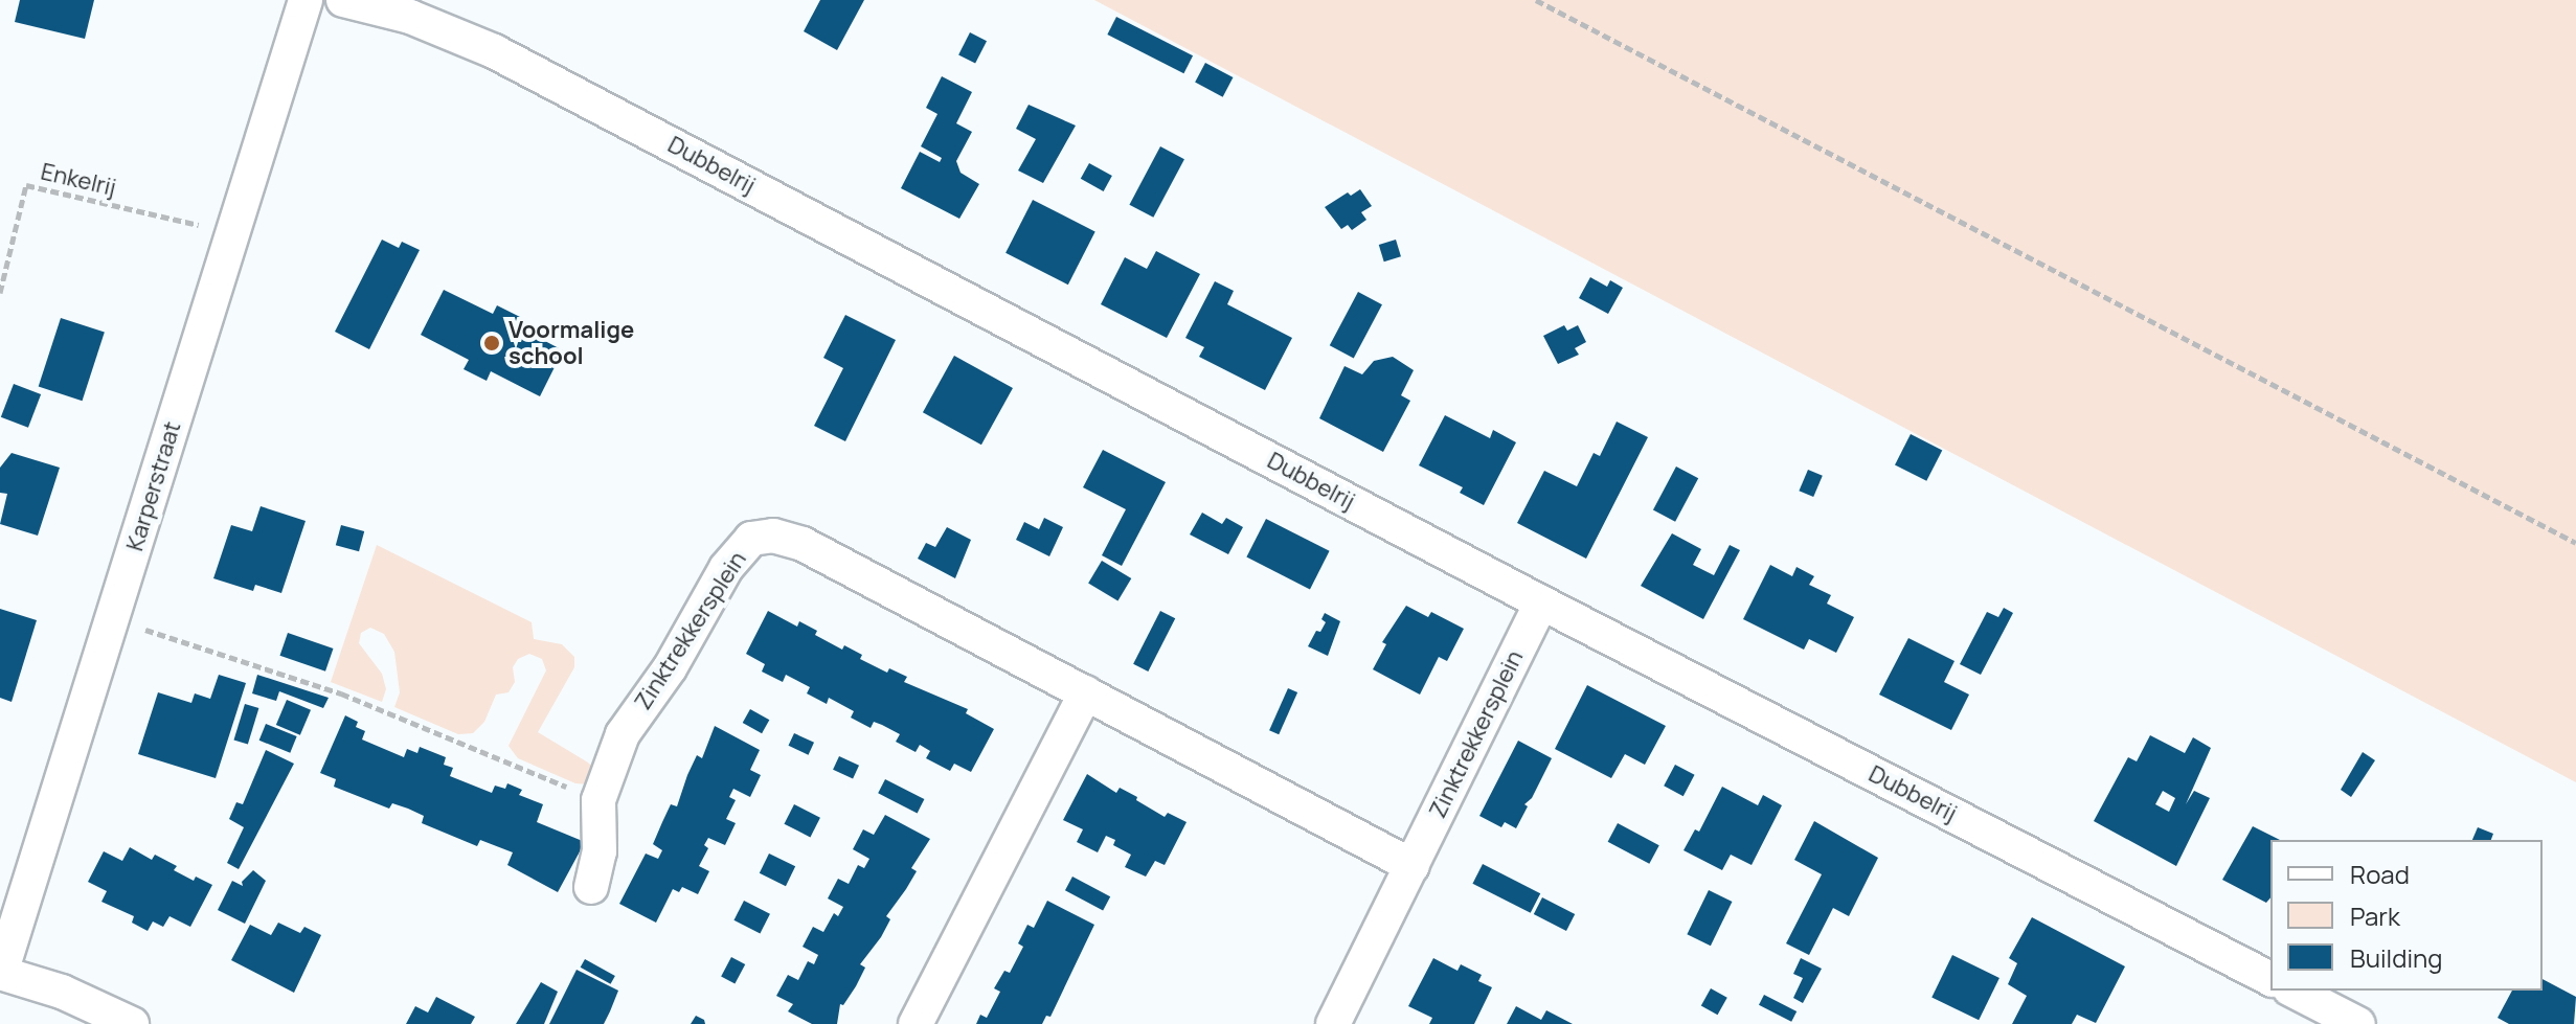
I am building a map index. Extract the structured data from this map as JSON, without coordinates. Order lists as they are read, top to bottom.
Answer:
{
  "streets": {
    "street": ["Dubbelrij", "Karperstraat", "Zinktrekkersplein"],
    "path": ["Enkelrij"]
  },
  "crossings": [
    ["Dubbelrij", "Zinktrekkersplein"],
    ["Enkelrij", "Karperstraat"]
  ],
  "places": ["Voormalige school"],
  "legend": ["Road", "Park", "Building"]
}
